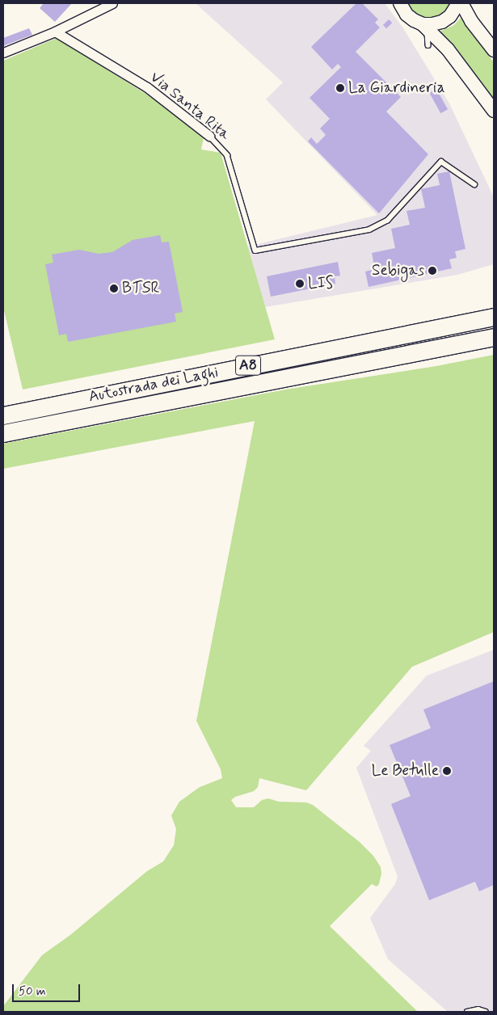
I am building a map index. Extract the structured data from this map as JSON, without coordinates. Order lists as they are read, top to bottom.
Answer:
{
  "streets": {
    "highway": ["A8", "Autostrada dei Laghi"],
    "street": ["Via Santa Rita"]
  },
  "places": [
    "La Giardineria",
    "Sebigas",
    "LIS",
    "BTSR",
    "Le Betulle"
  ],
  "scale_bar": "50 m"
}
